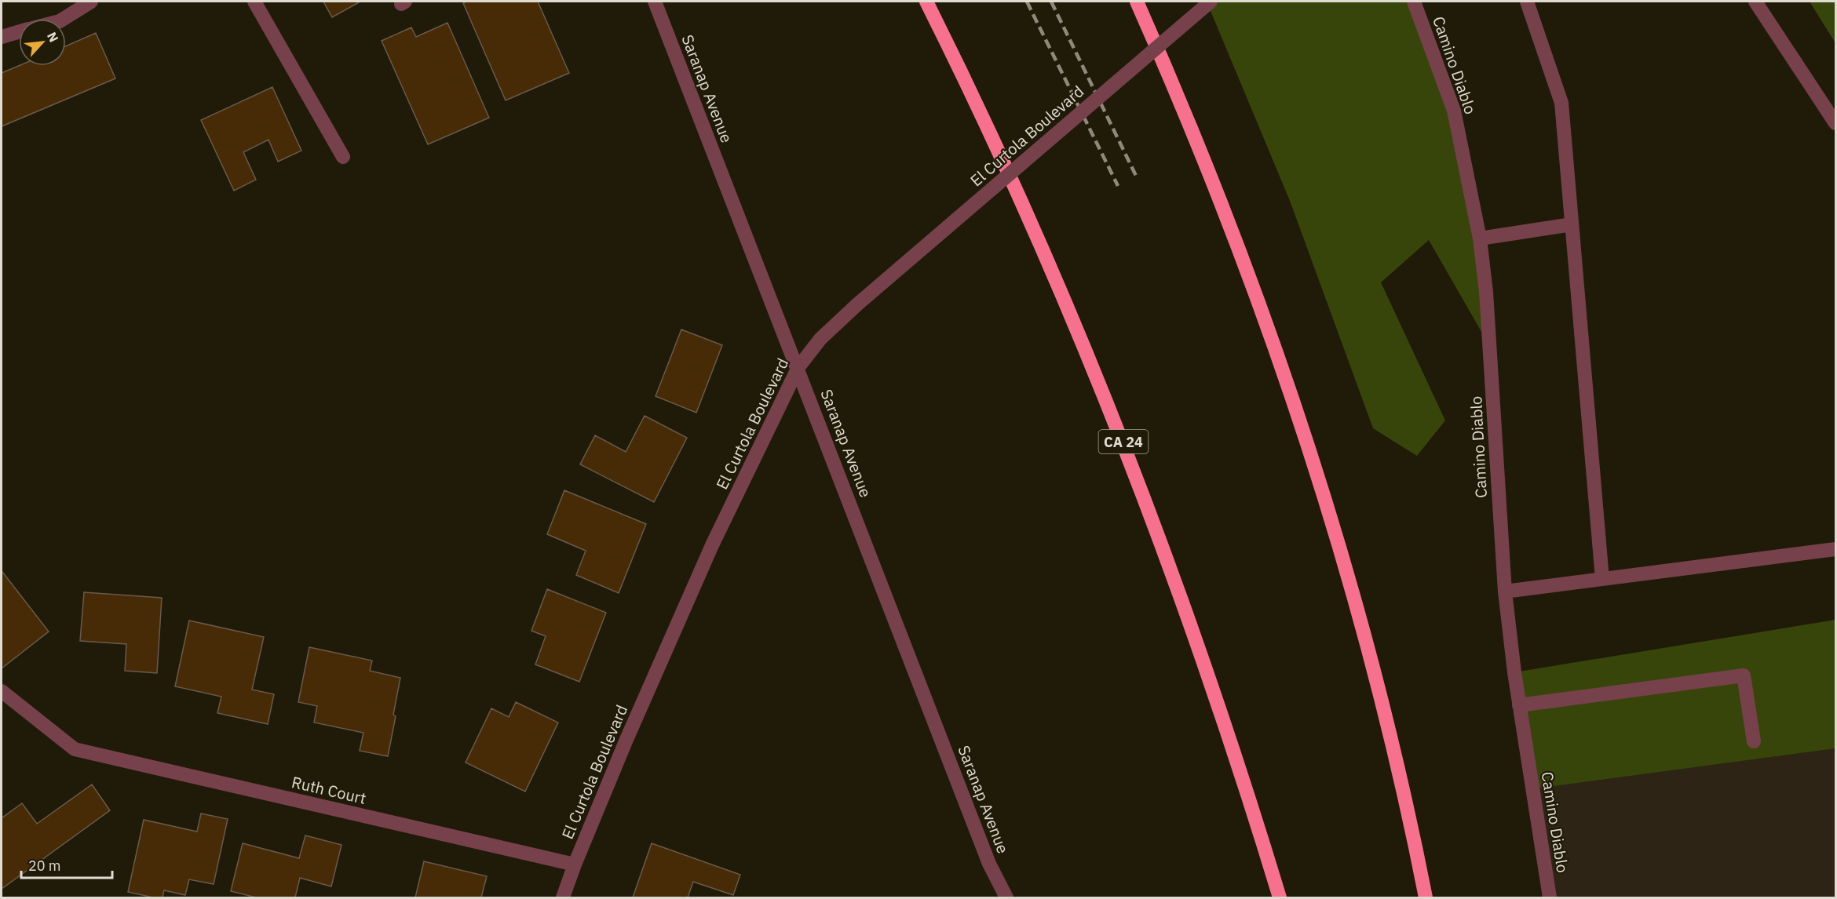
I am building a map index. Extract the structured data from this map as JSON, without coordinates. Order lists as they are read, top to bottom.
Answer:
{
  "streets": {
    "highway": ["CA 24"],
    "street": [
      "Camino Diablo",
      "Saranap Avenue",
      "El Curtola Boulevard",
      "Ruth Court"
    ]
  },
  "crossings": [
    ["Saranap Avenue", "El Curtola Boulevard"],
    ["El Curtola Boulevard", "Ruth Court"]
  ],
  "scale_bar": "20 m",
  "north": "top right"
}
